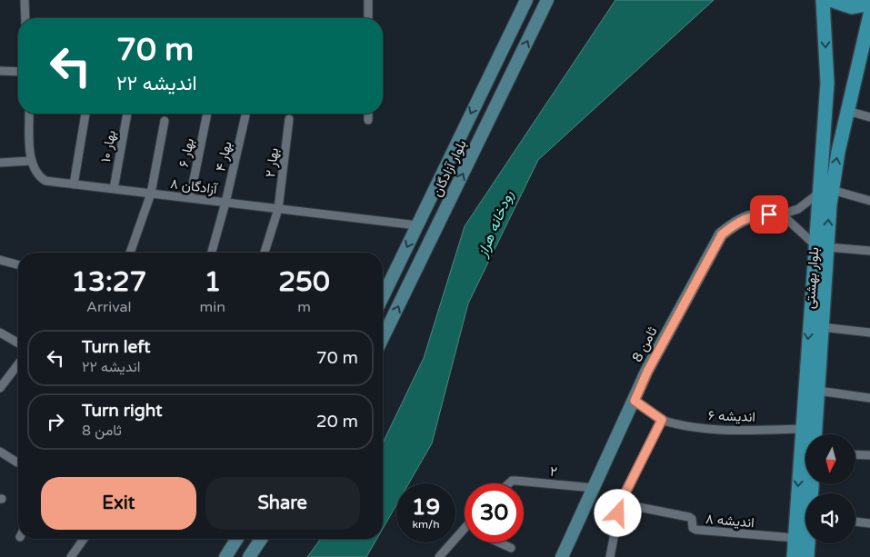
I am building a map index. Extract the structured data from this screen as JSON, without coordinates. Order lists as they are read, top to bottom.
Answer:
{
  "streets": {
    "main road": ["بلوار آزادگان", "بلوار بهشتی", "ثامن 8"],
    "street": [
      "بهار ۱۰",
      "بهار ۶",
      "بهار ۴",
      "بهار ۲",
      "آزادگان ۸",
      "اندیشه ۶",
      "۲",
      "اندیشه ۸"
    ]
  },
  "crossings": [
    ["بهار ۱۰", "آزادگان ۸"],
    ["بهار ۶", "آزادگان ۸"],
    ["بهار ۴", "آزادگان ۸"],
    ["بهار ۲", "آزادگان ۸"],
    ["بلوار آزادگان", "آزادگان ۸"],
    ["بلوار بهشتی", "اندیشه ۶"],
    ["بلوار بهشتی", "اندیشه ۸"],
    ["ثامن 8", "۲"]
  ],
  "water": ["رودخانه هراز"],
  "north": "bottom",
  "page": {
    "turn": ["70 m", "اندیشه ۲۲"],
    "eta": [
      "13:27",
      "Arrival",
      "1",
      "min",
      "250",
      "m"
    ],
    "list": [
      {
        "name": "Turn left",
        "note": "اندیشه ۲۲",
        "value": "70 m"
      },
      {
        "name": "Turn right",
        "note": "ثامن 8",
        "value": "20 m"
      }
    ],
    "buttons": ["Exit", "Share"],
    "speed": "19 km/h",
    "limit": "30"
  }
}
